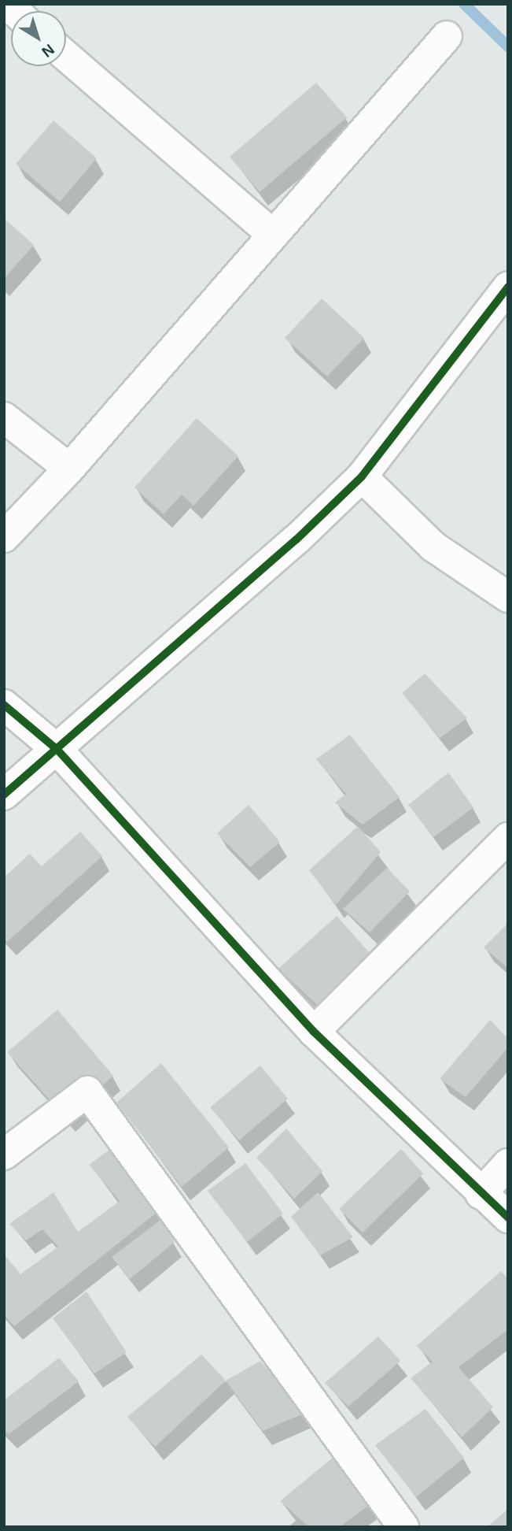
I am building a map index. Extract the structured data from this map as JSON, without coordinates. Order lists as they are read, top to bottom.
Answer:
{
  "north": "bottom right"
}
